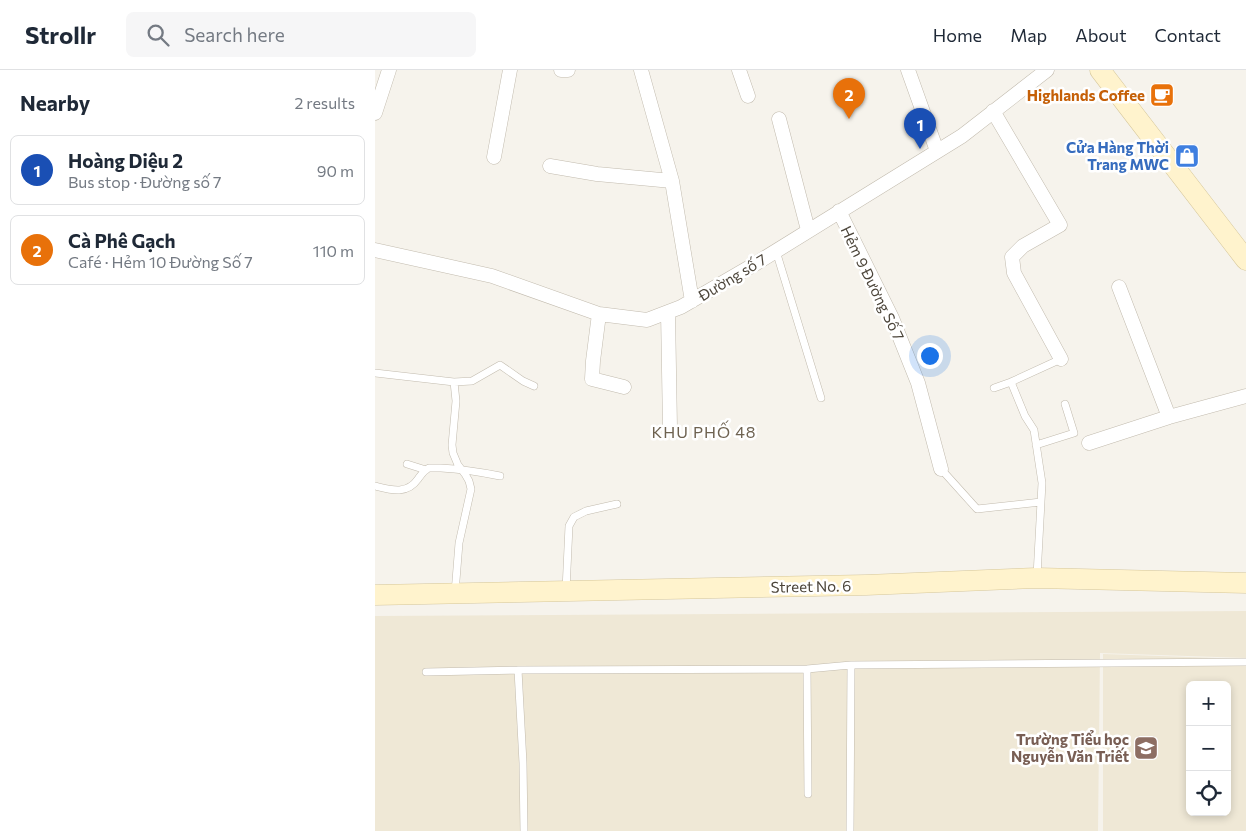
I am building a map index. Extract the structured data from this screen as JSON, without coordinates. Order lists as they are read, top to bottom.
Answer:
{
  "streets": {
    "street": ["Đường số 7", "Hẻm 9 Đường Số 7", "Street No. 6"]
  },
  "crossings": [
    ["Đường số 7", "Hẻm 9 Đường Số 7"]
  ],
  "districts": ["KHU PHỐ 48"],
  "places": {
    "cafe": ["Highlands Coffee"],
    "shop": ["Cửa Hàng Thời Trang MWC"],
    "school or university": ["Trường Tiểu học Nguyễn Văn Triết"]
  },
  "page": {
    "header": "Strollr",
    "search": "Search here",
    "nav": [
      "Home",
      "Map",
      "About",
      "Contact"
    ],
    "heading": ["Nearby", "2 results"],
    "pins": ["2", "1"],
    "list": [
      {
        "mark": "1",
        "name": "Hoàng Diệu 2",
        "note": "Bus stop · Đường số 7",
        "value": "90 m"
      },
      {
        "mark": "2",
        "name": "Cà Phê Gạch",
        "note": "Café · Hẻm 10 Đường Số 7",
        "value": "110 m"
      }
    ],
    "map_buttons": ["+", "−"]
  }
}
